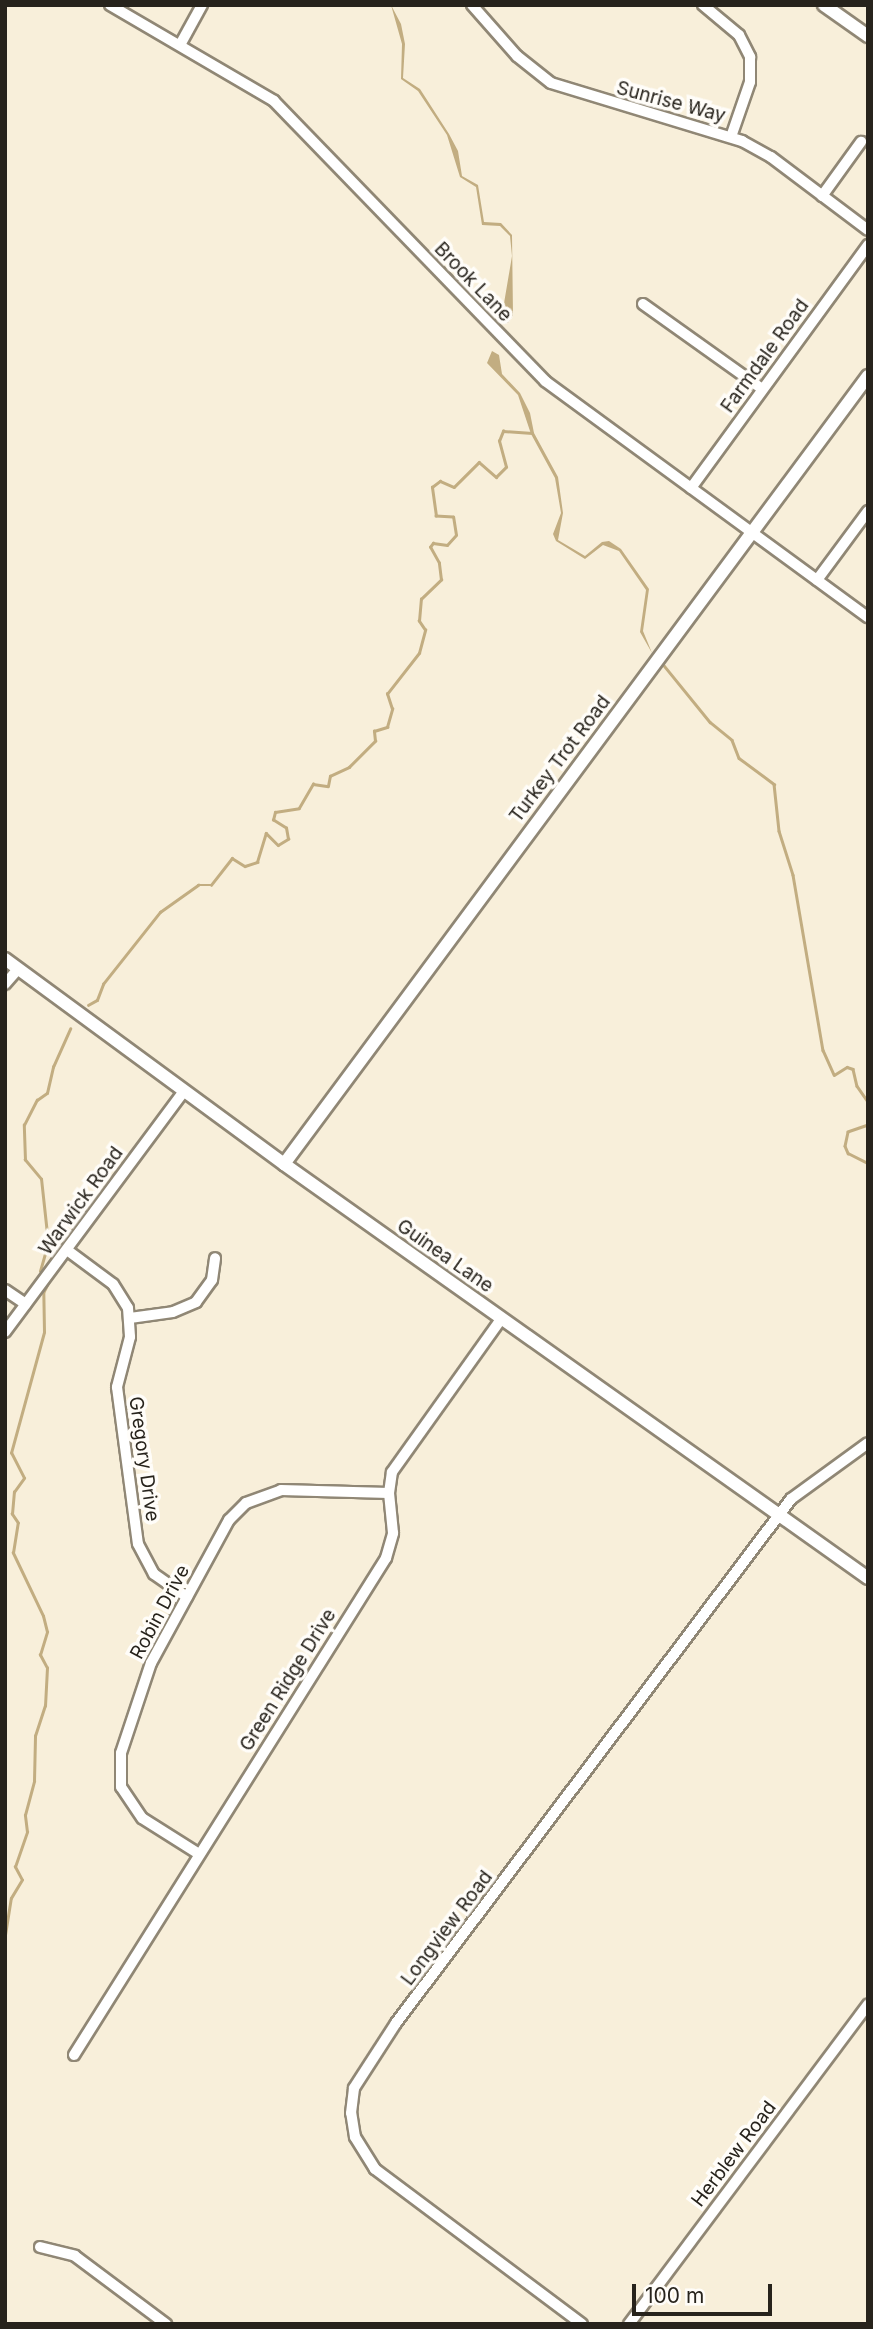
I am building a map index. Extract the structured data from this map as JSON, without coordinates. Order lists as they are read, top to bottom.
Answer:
{
  "streets": {
    "street": [
      "Sunrise Way",
      "Brook Lane",
      "Farmdale Road",
      "Turkey Trot Road",
      "Warwick Road",
      "Guinea Lane",
      "Gregory Drive",
      "Robin Drive",
      "Green Ridge Drive",
      "Longview Road",
      "Herblew Road"
    ]
  },
  "crossings": [
    ["Brook Lane", "Farmdale Road"],
    ["Brook Lane", "Turkey Trot Road"],
    ["Turkey Trot Road", "Guinea Lane"],
    ["Warwick Road", "Guinea Lane"],
    ["Guinea Lane", "Green Ridge Drive"],
    ["Guinea Lane", "Longview Road"],
    ["Gregory Drive", "Robin Drive"],
    ["Robin Drive", "Green Ridge Drive"]
  ],
  "scale_bar": "100 m"
}
